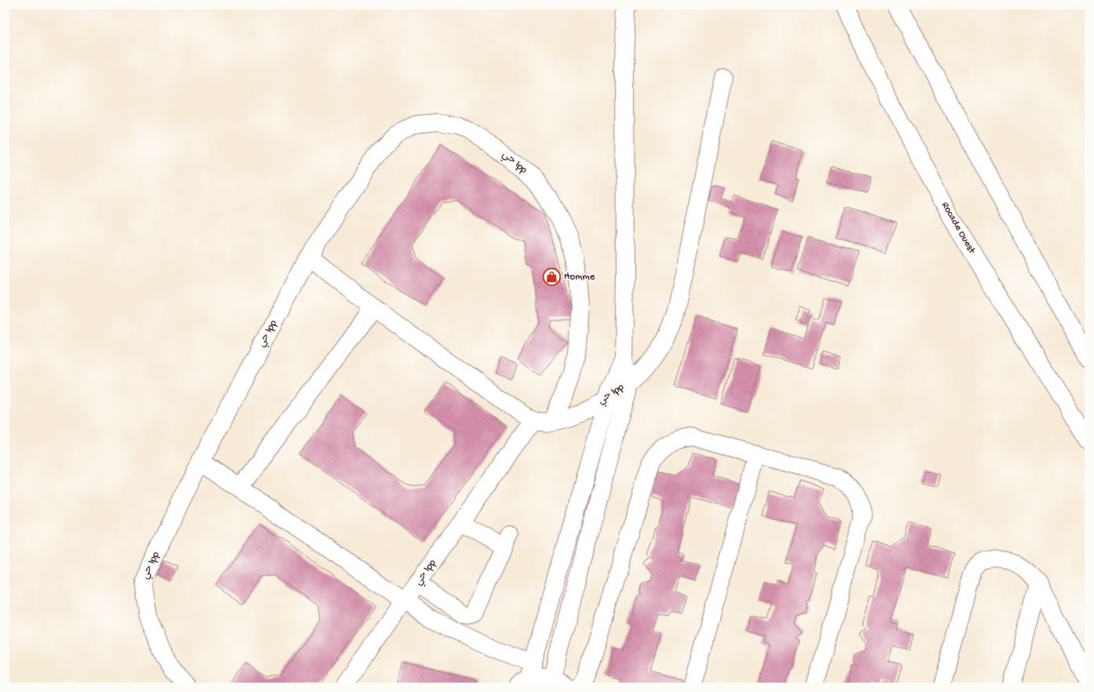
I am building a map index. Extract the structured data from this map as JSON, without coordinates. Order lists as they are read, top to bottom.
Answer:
{
  "streets": {
    "main road": ["حي lpp", "Rocade Ouest"]
  },
  "places": {
    "shop": ["Homme"]
  }
}
